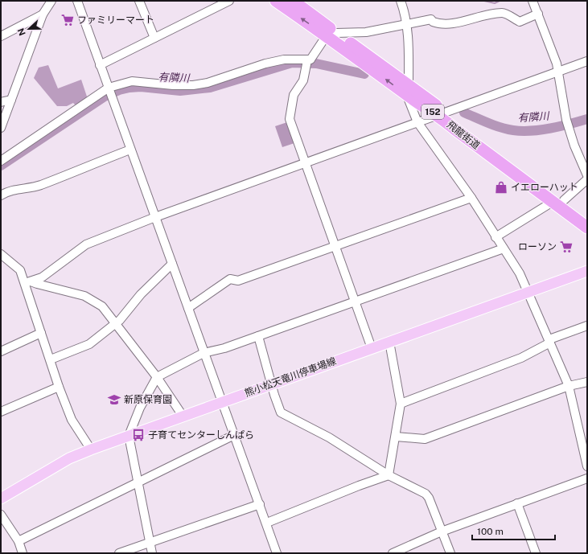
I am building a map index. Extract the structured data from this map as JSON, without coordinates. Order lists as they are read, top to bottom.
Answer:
{
  "streets": {
    "highway": ["152", "飛龍街道"],
    "main road": ["熊小松天竜川停車場線"]
  },
  "water": ["有隣川"],
  "places": {
    "supermarket": ["ファミリーマート", "ローソン"],
    "shop": ["イエローハット"],
    "school or university": ["新原保育園"],
    "bus stop": ["子育てセンターしんぱら"]
  },
  "scale_bar": "100 m",
  "north": "left"
}
